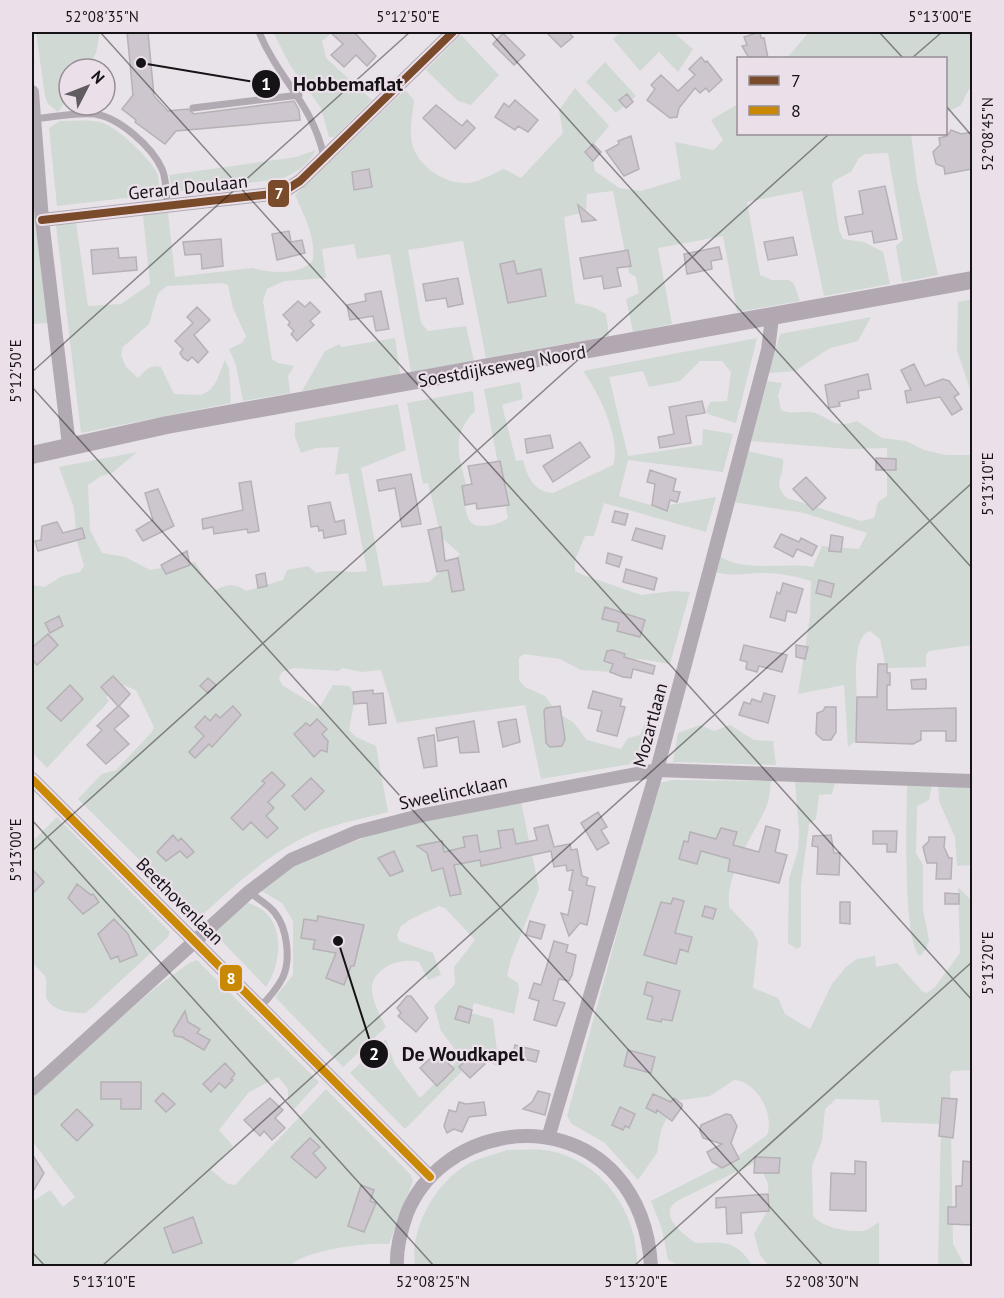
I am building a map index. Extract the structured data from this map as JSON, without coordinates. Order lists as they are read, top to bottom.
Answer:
{
  "streets": {
    "main road": ["Soestdijkseweg Noord"],
    "street": [
      "Gerard Doulaan",
      "Mozartlaan",
      "Sweelincklaan",
      "Beethovenlaan"
    ]
  },
  "crossings": [
    ["Soestdijkseweg Noord", "Mozartlaan"],
    ["Mozartlaan", "Sweelincklaan"],
    ["Sweelincklaan", "Beethovenlaan"]
  ],
  "places": ["Hobbemaflat", "De Woudkapel"],
  "lines": ["transit line 7", "transit line 8"],
  "legend": ["7", "8"],
  "north": "top right",
  "coordinates": [
    "52°08'35\"N",
    "5°12'50\"E",
    "5°13'00\"E",
    "52°08'45\"N",
    "5°13'10\"E",
    "5°13'20\"E",
    "52°08'25\"N",
    "52°08'30\"N"
  ]
}
